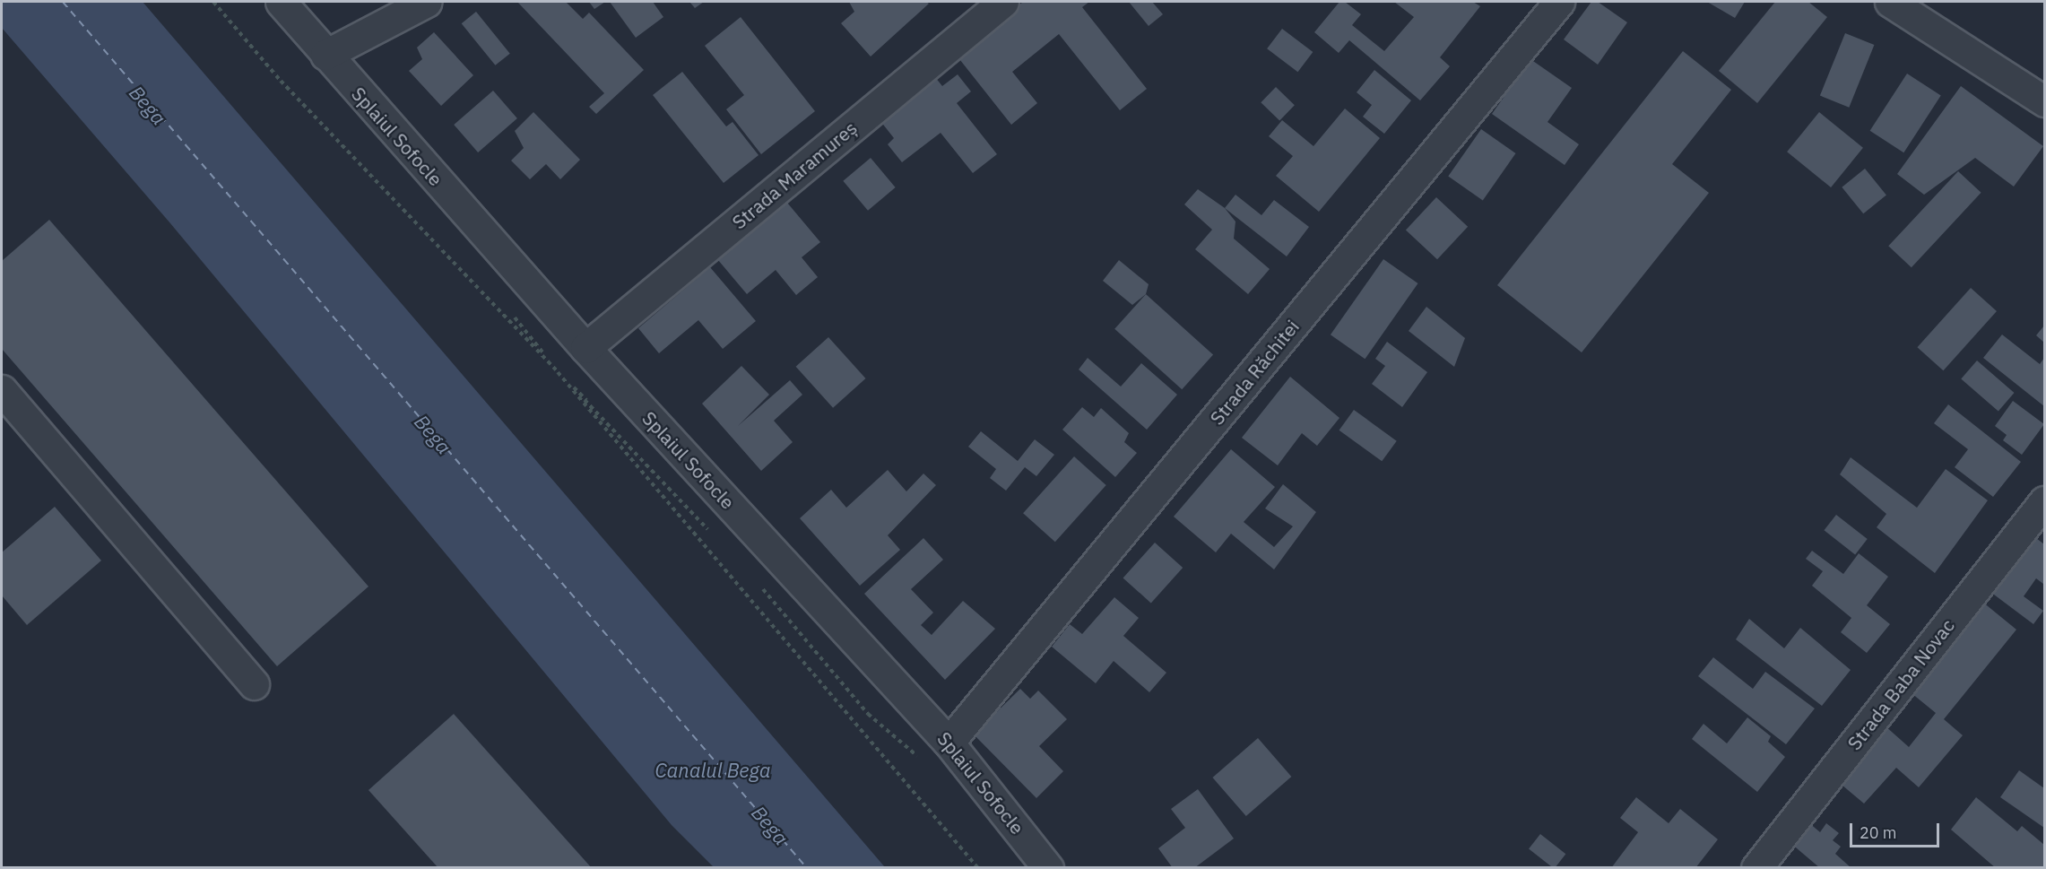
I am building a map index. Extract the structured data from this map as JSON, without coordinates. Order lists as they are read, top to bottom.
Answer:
{
  "streets": {
    "street": [
      "Splaiul Sofocle",
      "Strada Maramureș",
      "Strada Răchitei",
      "Strada Baba Novac"
    ]
  },
  "crossings": [
    ["Splaiul Sofocle", "Strada Maramureș"],
    ["Splaiul Sofocle", "Strada Răchitei"]
  ],
  "water": ["Bega", "Canalul Bega"],
  "scale_bar": "20 m"
}
